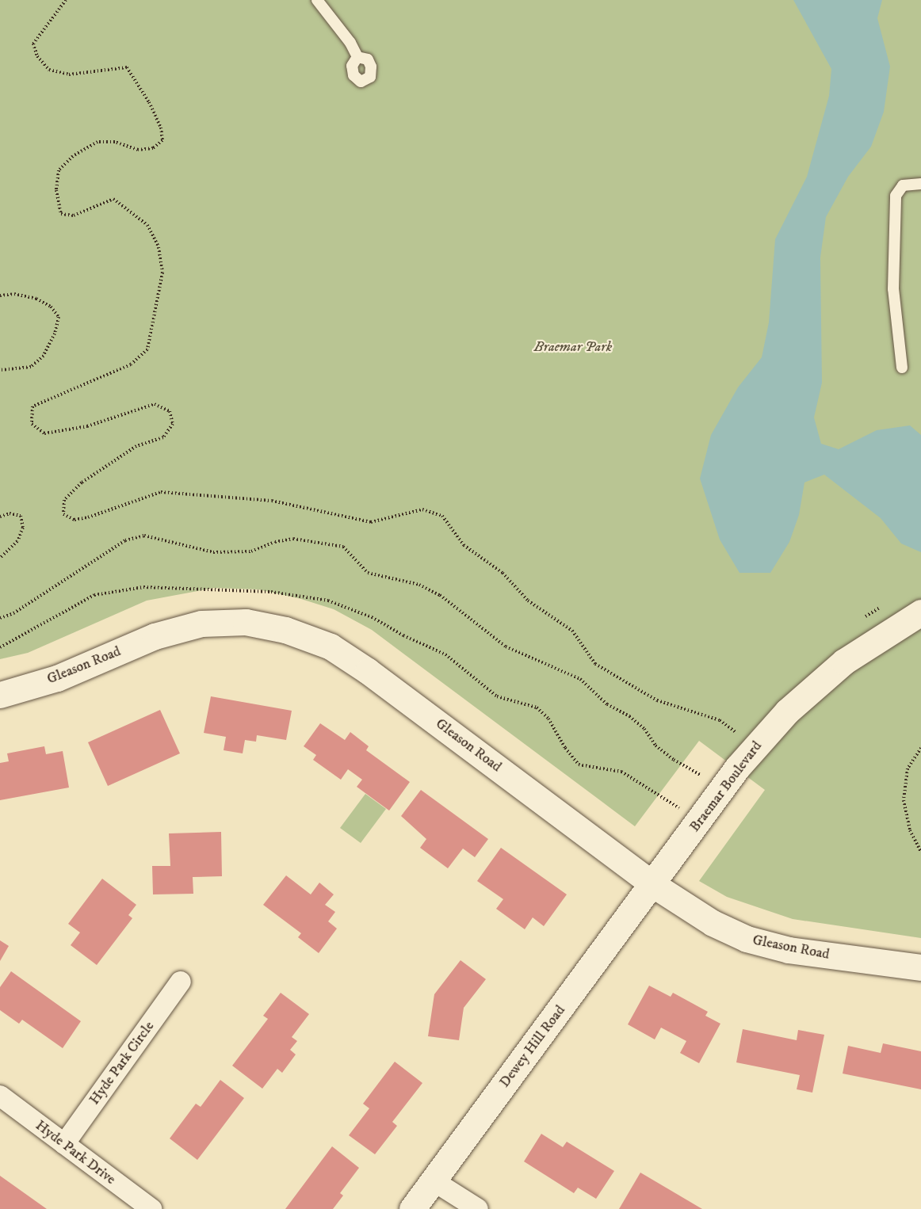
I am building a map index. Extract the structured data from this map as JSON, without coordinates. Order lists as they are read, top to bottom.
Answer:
{
  "streets": {
    "street": [
      "Gleason Road",
      "Braemar Boulevard",
      "Dewey Hill Road",
      "Hyde Park Circle",
      "Hyde Park Drive"
    ]
  },
  "crossings": [
    ["Gleason Road", "Braemar Boulevard"],
    ["Gleason Road", "Dewey Hill Road"],
    ["Braemar Boulevard", "Dewey Hill Road"],
    ["Hyde Park Circle", "Hyde Park Drive"]
  ],
  "parks": ["Braemar Park"]
}
